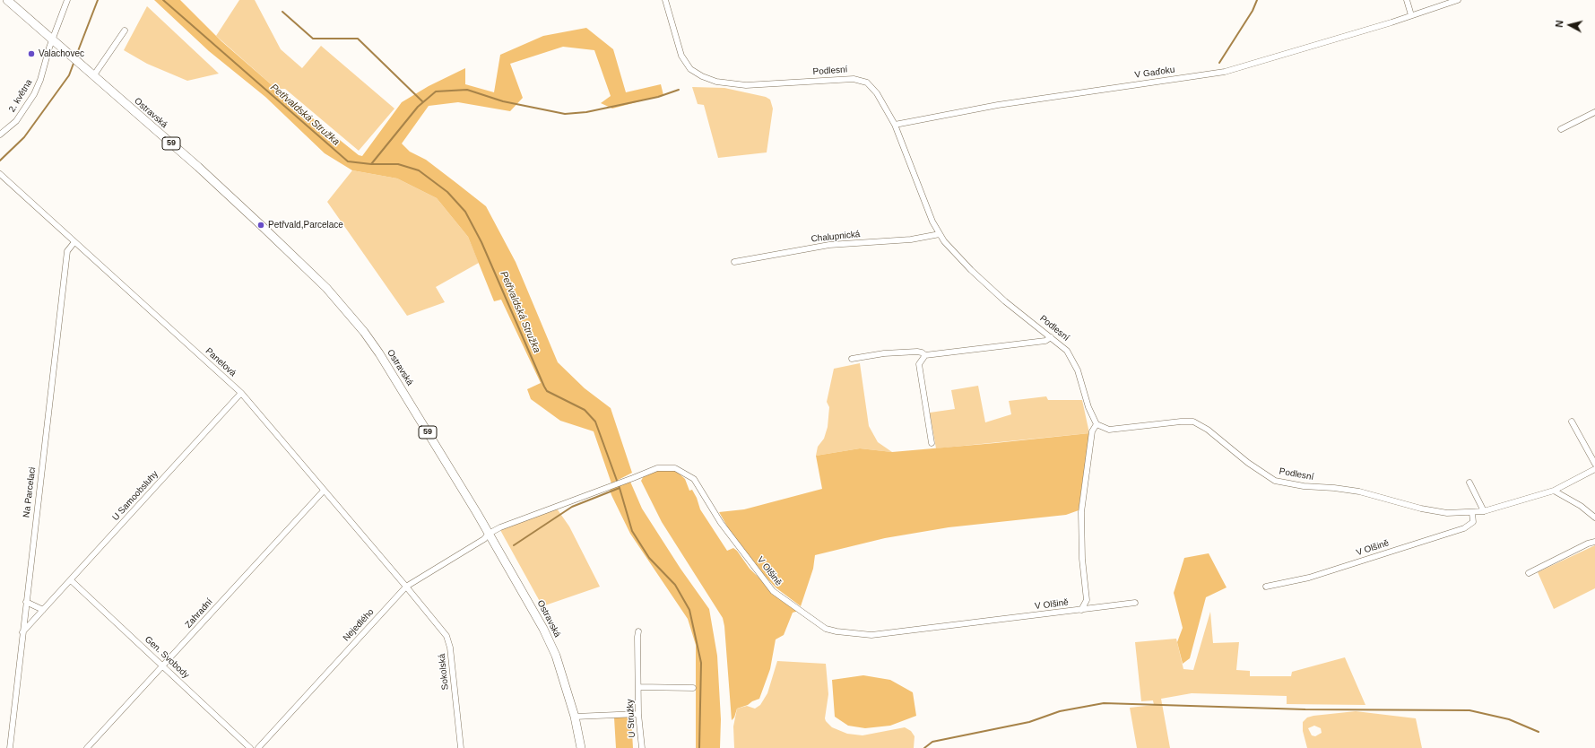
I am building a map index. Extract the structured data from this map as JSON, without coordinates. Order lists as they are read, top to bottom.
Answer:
{
  "streets": {
    "main road": ["Ostravská", "59"],
    "street": [
      "Podlesní",
      "V Gaďoku",
      "2. května",
      "Chalupnická",
      "Panelová",
      "Na Parcelaci",
      "U Samoobsluhy",
      "V Olšině",
      "Zahradní",
      "Nejedlého",
      "Gen. Svobody",
      "Sokolská",
      "U Stružky"
    ]
  },
  "crossings": [
    ["Podlesní", "V Gaďoku"],
    ["Podlesní", "Chalupnická"],
    ["Podlesní", "V Olšině"],
    ["2. května", "Ostravská"],
    ["Ostravská", "V Olšině"],
    ["Ostravská", "Nejedlého"],
    ["Panelová", "Na Parcelaci"],
    ["Panelová", "U Samoobsluhy"],
    ["Panelová", "Zahradní"],
    ["Panelová", "Nejedlého"],
    ["Panelová", "Sokolská"],
    ["Na Parcelaci", "U Samoobsluhy"],
    ["U Samoobsluhy", "Gen. Svobody"],
    ["V Olšině", "Nejedlého"],
    ["Zahradní", "Gen. Svobody"],
    ["Nejedlého", "Sokolská"]
  ],
  "water": ["Petřvaldská Stružka"],
  "places": ["Valachovec", "Petřvald,Parcelace"],
  "north": "left"
}
